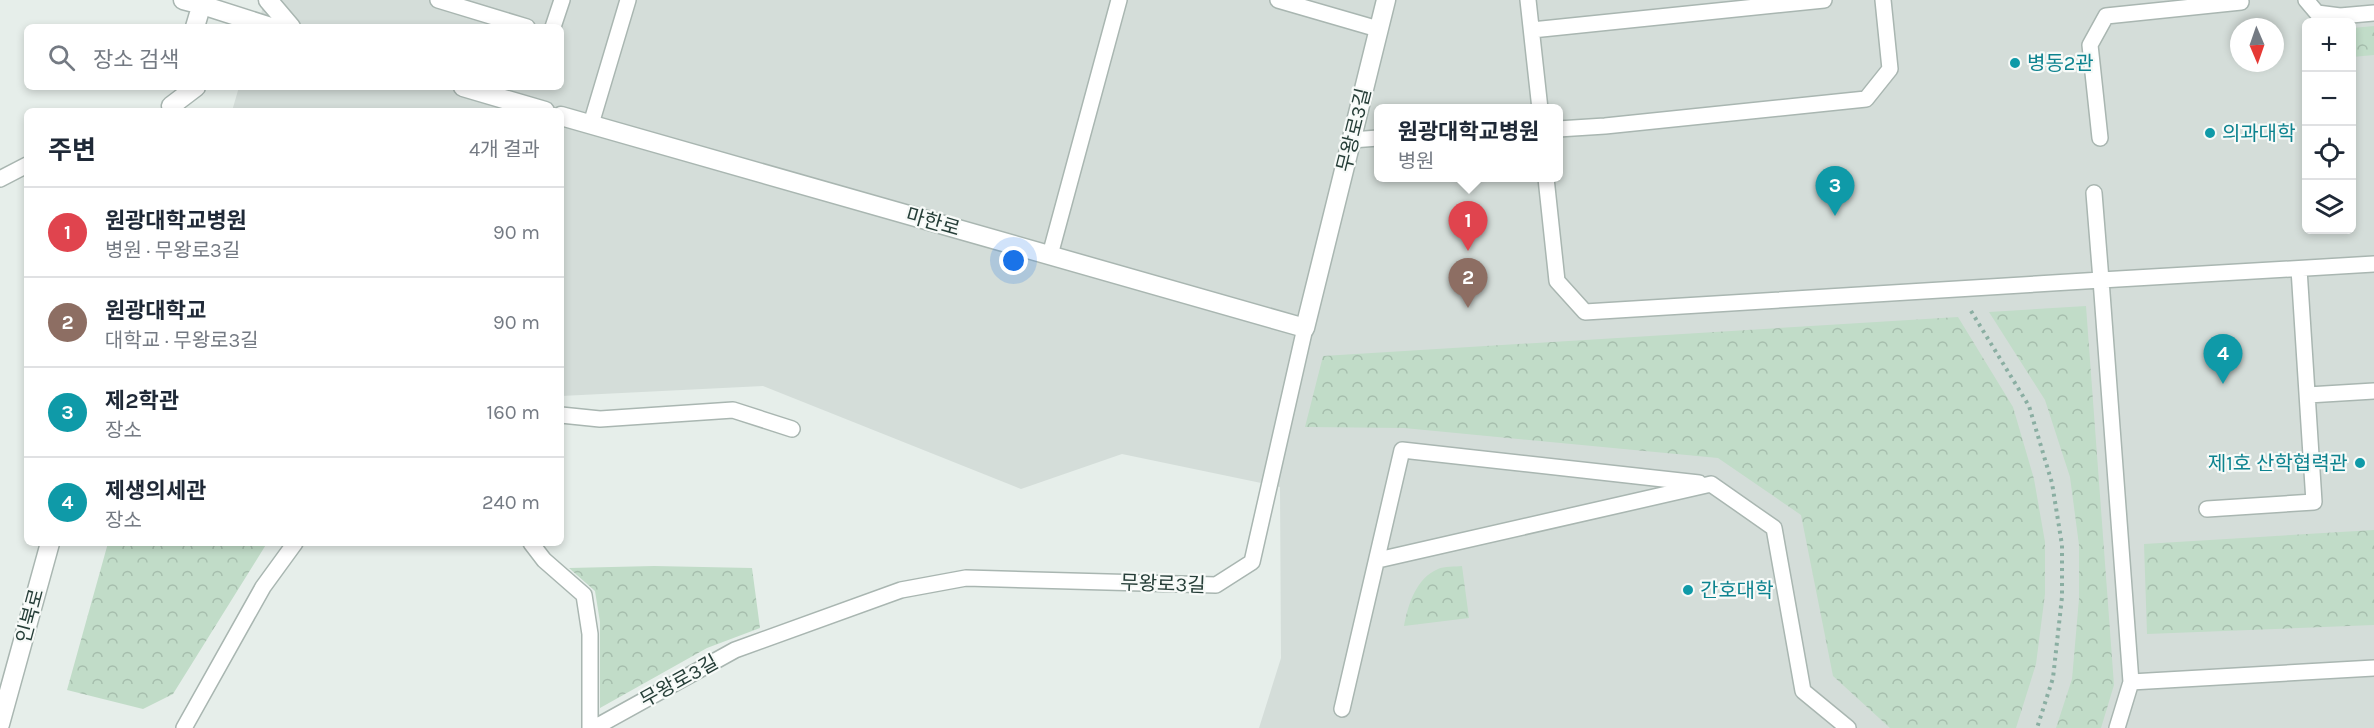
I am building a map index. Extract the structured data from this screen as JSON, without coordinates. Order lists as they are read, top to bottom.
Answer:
{
  "streets": {
    "street": ["무왕로3길", "마한로", "인북로"]
  },
  "crossings": [
    ["무왕로3길", "마한로"]
  ],
  "places": [
    "병동2관",
    "의과대학",
    "제1호 산학협력관",
    "간호대학"
  ],
  "north": "bottom",
  "page": {
    "map_buttons": ["+", "−"],
    "search": "장소 검색",
    "popup": ["원광대학교병원", "병원"],
    "heading": ["주변", "4개 결과"],
    "pins": [
      "3",
      "1",
      "2",
      "4"
    ],
    "list": [
      {
        "mark": "1",
        "name": "원광대학교병원",
        "note": "병원 · 무왕로3길",
        "value": "90 m"
      },
      {
        "mark": "2",
        "name": "원광대학교",
        "note": "대학교 · 무왕로3길",
        "value": "90 m"
      },
      {
        "mark": "3",
        "name": "제2학관",
        "note": "장소",
        "value": "160 m"
      },
      {
        "mark": "4",
        "name": "제생의세관",
        "note": "장소",
        "value": "240 m"
      }
    ]
  }
}
